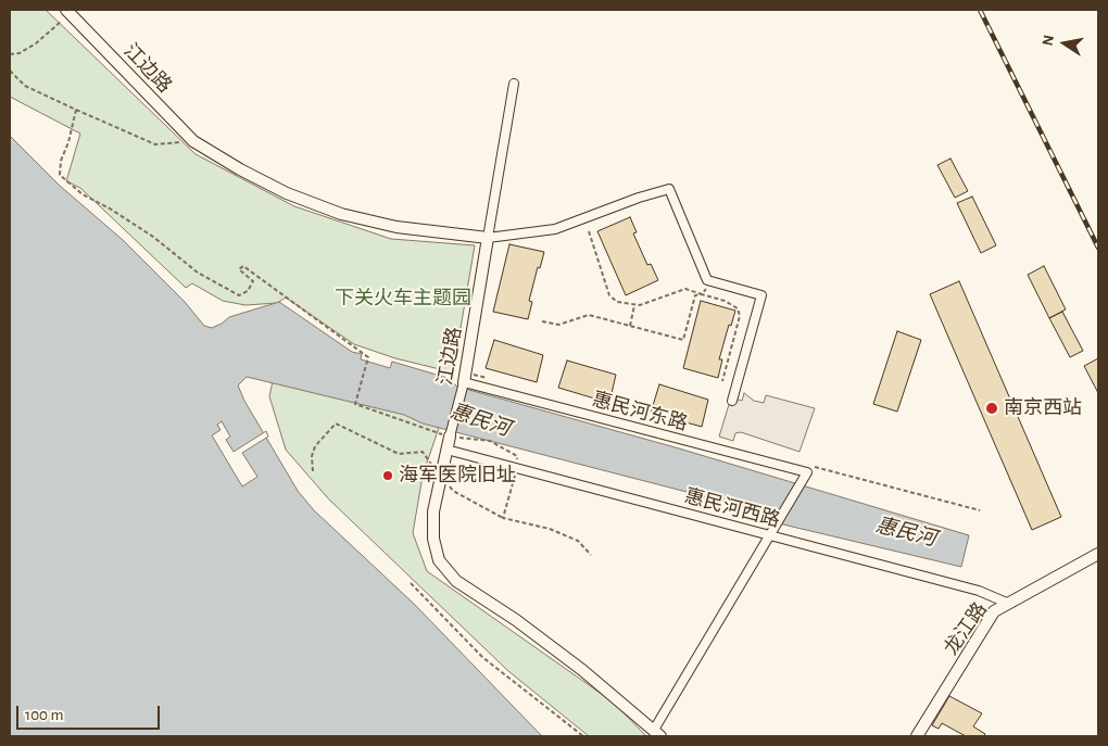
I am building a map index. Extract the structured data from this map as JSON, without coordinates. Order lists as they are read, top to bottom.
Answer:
{
  "streets": {
    "street": [
      "江边路",
      "惠民河东路",
      "惠民河西路",
      "龙江路"
    ]
  },
  "crossings": [
    ["江边路", "惠民河东路"],
    ["惠民河东路", "惠民河西路"],
    ["惠民河西路", "龙江路"]
  ],
  "water": ["惠民河"],
  "parks": ["下关火车主题园"],
  "places": ["南京西站", "海军医院旧址"],
  "scale_bar": "100 m",
  "north": "left"
}
